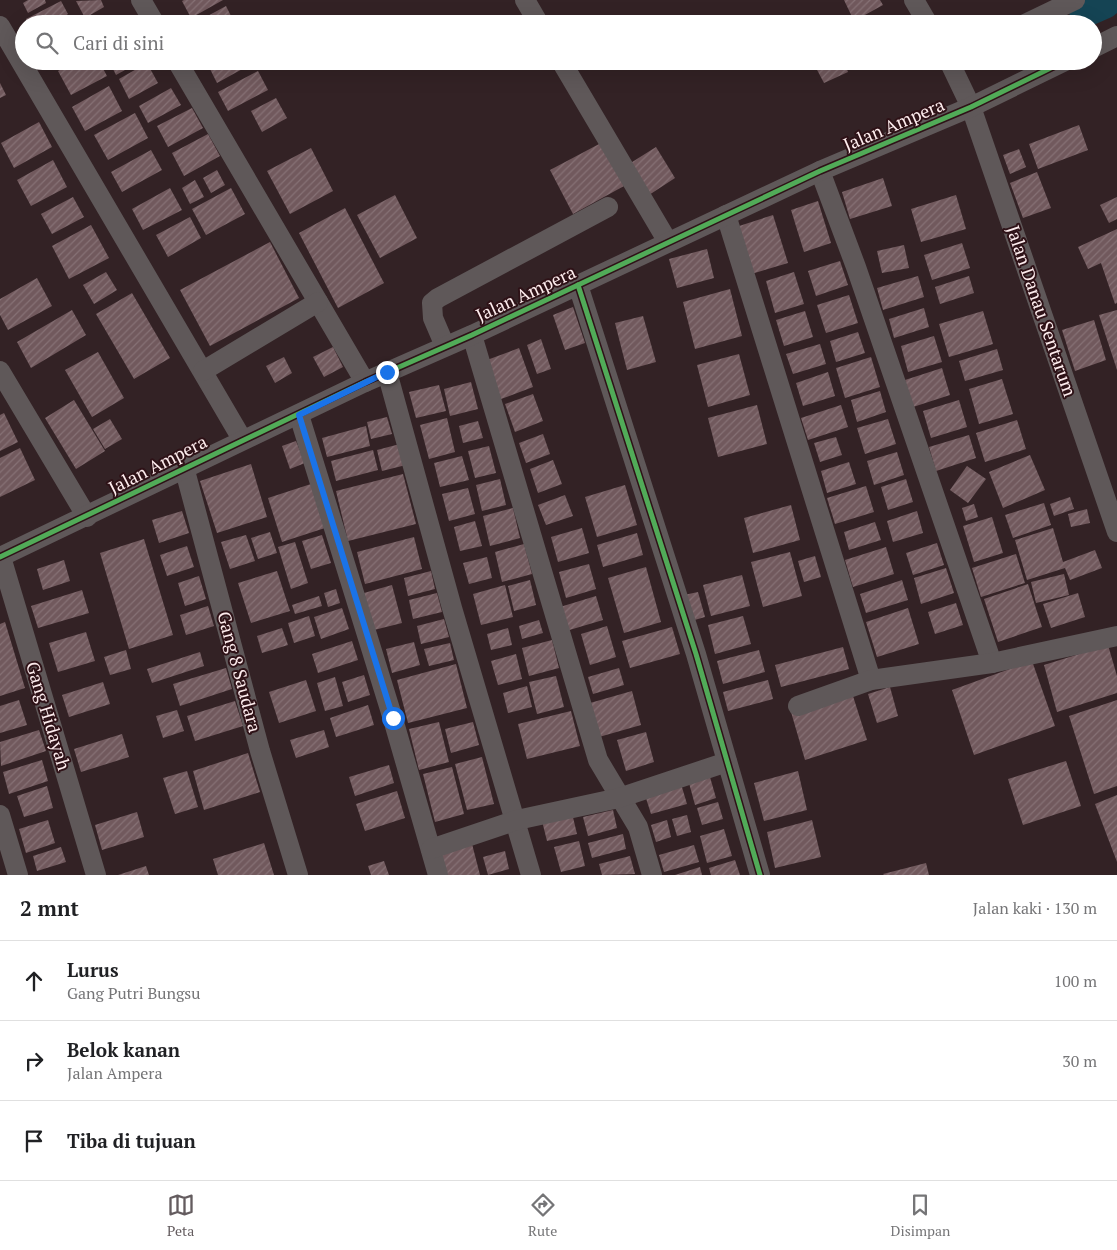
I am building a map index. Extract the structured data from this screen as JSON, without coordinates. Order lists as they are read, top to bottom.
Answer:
{
  "streets": {
    "street": [
      "Jalan Ampera",
      "Jalan Danau Sentarum",
      "Gang 8 Saudara",
      "Gang Hidayah"
    ]
  },
  "crossings": [
    ["Jalan Ampera", "Jalan Danau Sentarum"],
    ["Jalan Ampera", "Gang 8 Saudara"],
    ["Jalan Ampera", "Gang Hidayah"]
  ],
  "page": {
    "search": "Cari di sini",
    "heading": ["2 mnt", "Jalan kaki · 130 m"],
    "list": [
      ["Lurus", "Gang Putri Bungsu", "100 m"],
      ["Belok kanan", "Jalan Ampera", "30 m"],
      "Tiba di tujuan"
    ],
    "nav": ["Peta", "Rute", "Disimpan"]
  }
}
